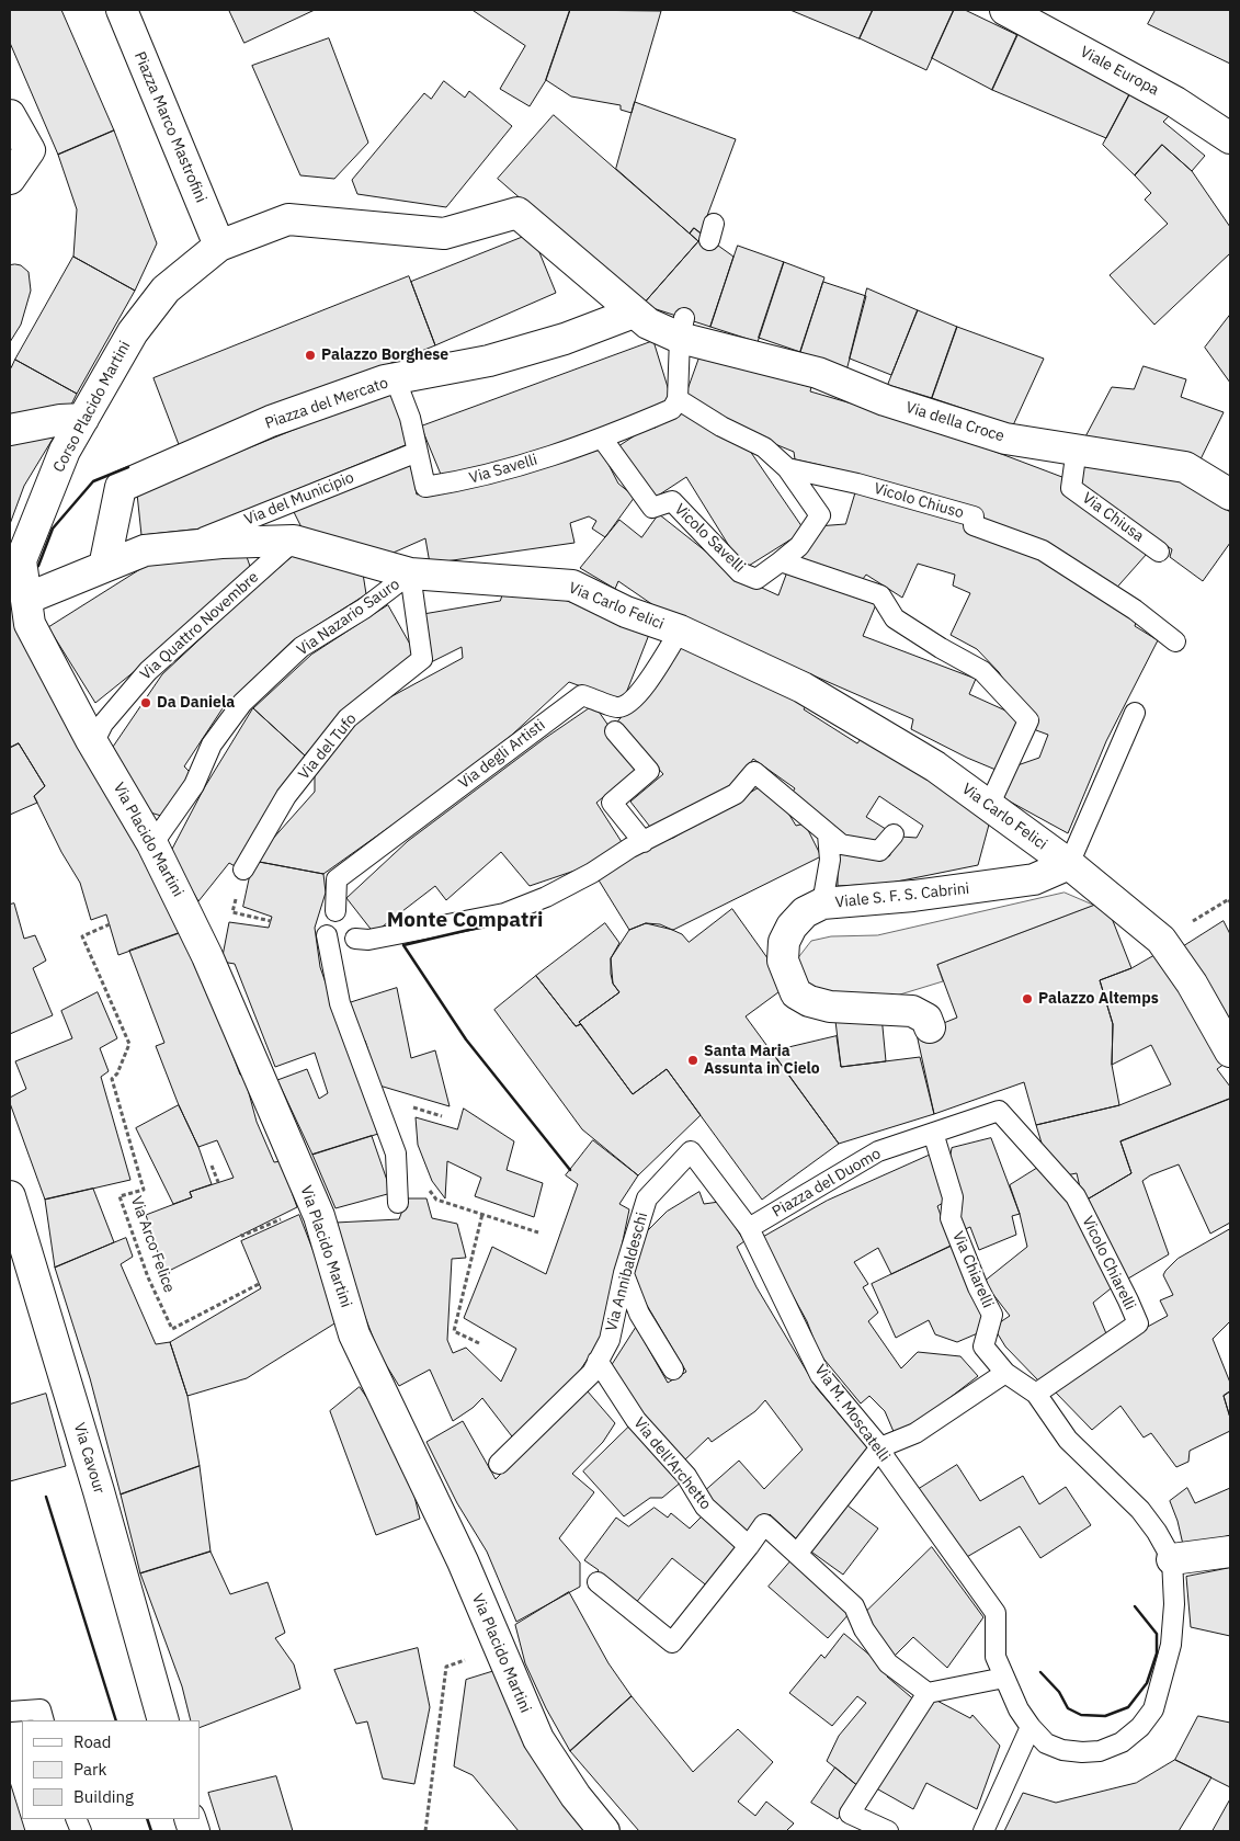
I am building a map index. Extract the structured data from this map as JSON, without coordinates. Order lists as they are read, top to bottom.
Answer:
{
  "streets": {
    "street": [
      "Viale Europa",
      "Piazza Marco Mastrofini",
      "Piazza del Mercato",
      "Corso Placido Martini",
      "Via della Croce",
      "Via Carlo Felici",
      "Via Placido Martini",
      "Viale S. F. S. Cabrini",
      "Via Cavour"
    ],
    "lane": [
      "Via Savelli",
      "Via del Municipio",
      "Vicolo Chiuso",
      "Via Chiusa",
      "Vicolo Savelli",
      "Via Nazario Sauro",
      "Via Quattro Novembre",
      "Via del Tufo",
      "Via degli Artisti",
      "Piazza del Duomo",
      "Vicolo Chiarelli",
      "Via Chiarelli",
      "Via Annibaldeschi",
      "Via M. Moscatelli",
      "Via dell'Archetto"
    ],
    "path": ["Via Arco Felice"]
  },
  "crossings": [
    ["Piazza Marco Mastrofini", "Corso Placido Martini"],
    ["Piazza del Mercato", "Corso Placido Martini"],
    ["Piazza del Mercato", "Via della Croce"],
    ["Piazza del Mercato", "Via Savelli"],
    ["Piazza del Mercato", "Via Carlo Felici"],
    ["Corso Placido Martini", "Via della Croce"],
    ["Corso Placido Martini", "Via Carlo Felici"],
    ["Corso Placido Martini", "Via Placido Martini"],
    ["Via della Croce", "Via Chiusa"],
    ["Via Savelli", "Via del Municipio"],
    ["Via Savelli", "Vicolo Savelli"],
    ["Via del Municipio", "Via Carlo Felici"],
    ["Via Carlo Felici", "Via Nazario Sauro"],
    ["Via Carlo Felici", "Via Quattro Novembre"],
    ["Via Carlo Felici", "Via del Tufo"],
    ["Via Carlo Felici", "Via degli Artisti"],
    ["Via Carlo Felici", "Via Placido Martini"],
    ["Via Carlo Felici", "Viale S. F. S. Cabrini"],
    ["Via Nazario Sauro", "Via del Tufo"],
    ["Via Nazario Sauro", "Via Placido Martini"],
    ["Via Quattro Novembre", "Via Placido Martini"],
    ["Piazza del Duomo", "Vicolo Chiarelli"],
    ["Piazza del Duomo", "Via Chiarelli"],
    ["Piazza del Duomo", "Via Annibaldeschi"],
    ["Piazza del Duomo", "Via M. Moscatelli"],
    ["Vicolo Chiarelli", "Via Chiarelli"],
    ["Via Annibaldeschi", "Via M. Moscatelli"],
    ["Via Annibaldeschi", "Via dell'Archetto"]
  ],
  "districts": ["Monte Compatri"],
  "places": [
    "Palazzo Borghese",
    "Da Daniela",
    "Palazzo Altemps",
    "Santa Maria Assunta in Cielo"
  ],
  "legend": ["Road", "Park", "Building"]
}
